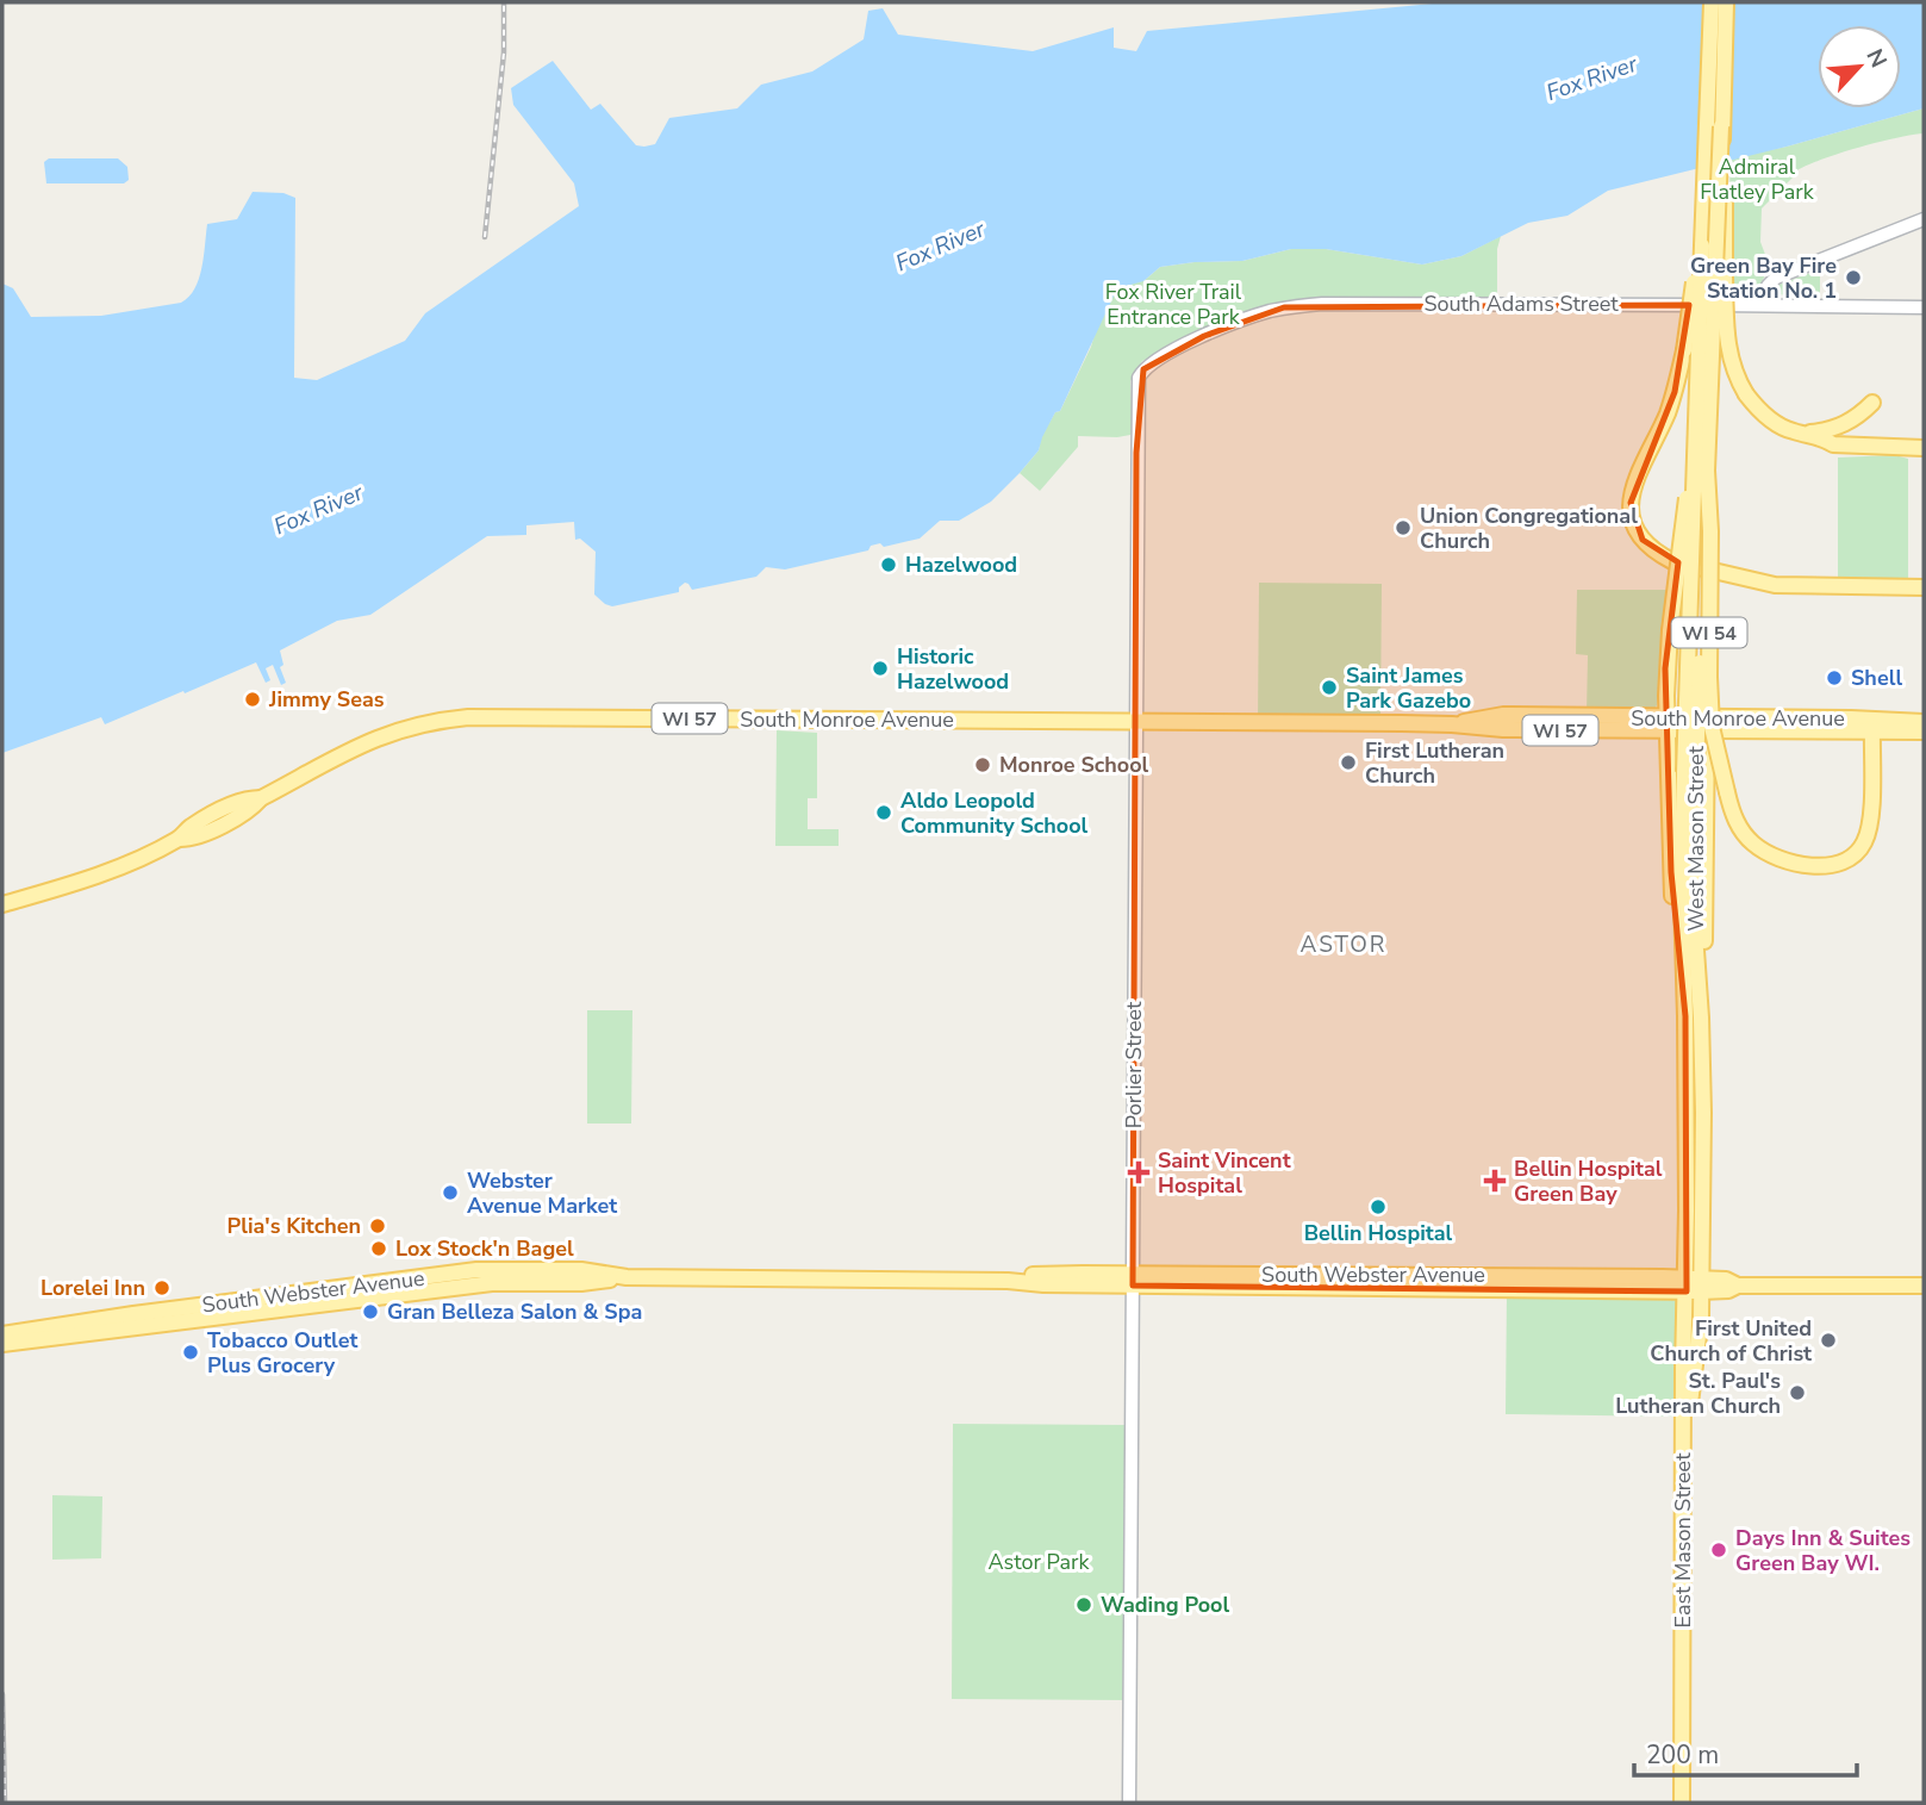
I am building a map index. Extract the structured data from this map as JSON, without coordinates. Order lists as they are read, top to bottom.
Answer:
{
  "streets": {
    "main road": [
      "WI 54",
      "WI 57",
      "South Monroe Avenue",
      "West Mason Street",
      "South Webster Avenue",
      "East Mason Street"
    ],
    "street": ["South Adams Street", "Porlier Street"]
  },
  "crossings": [
    ["South Adams Street", "Porlier Street"],
    ["WI 54", "South Monroe Avenue"],
    ["WI 54", "West Mason Street"],
    ["South Monroe Avenue", "Porlier Street"],
    ["West Mason Street", "South Webster Avenue"],
    ["West Mason Street", "East Mason Street"],
    ["Porlier Street", "South Webster Avenue"],
    ["South Webster Avenue", "East Mason Street"]
  ],
  "districts": ["ASTOR"],
  "water": ["Fox River"],
  "parks": ["Admiral Flatley Park", "Fox River Trail Entrance Park", "Astor Park"],
  "places": {
    "other": [
      "Green Bay Fire Station No. 1",
      "Union Congregational Church",
      "Hazelwood",
      "Historic Hazelwood",
      "Shell",
      "Saint James Park Gazebo",
      "Jimmy Seas",
      "First Lutheran Church",
      "Monroe School",
      "Aldo Leopold Community School",
      "Webster Avenue Market",
      "Bellin Hospital",
      "Plia's Kitchen",
      "Lox Stock'n Bagel",
      "Lorelei Inn",
      "Gran Belleza Salon & Spa",
      "First United Church of Christ",
      "Tobacco Outlet Plus Grocery",
      "St. Paul's Lutheran Church",
      "Days Inn & Suites Green Bay WI.",
      "Wading Pool"
    ],
    "health": ["Saint Vincent Hospital", "Bellin Hospital Green Bay"]
  },
  "scale_bar": "200 m",
  "north": "top right"
}
